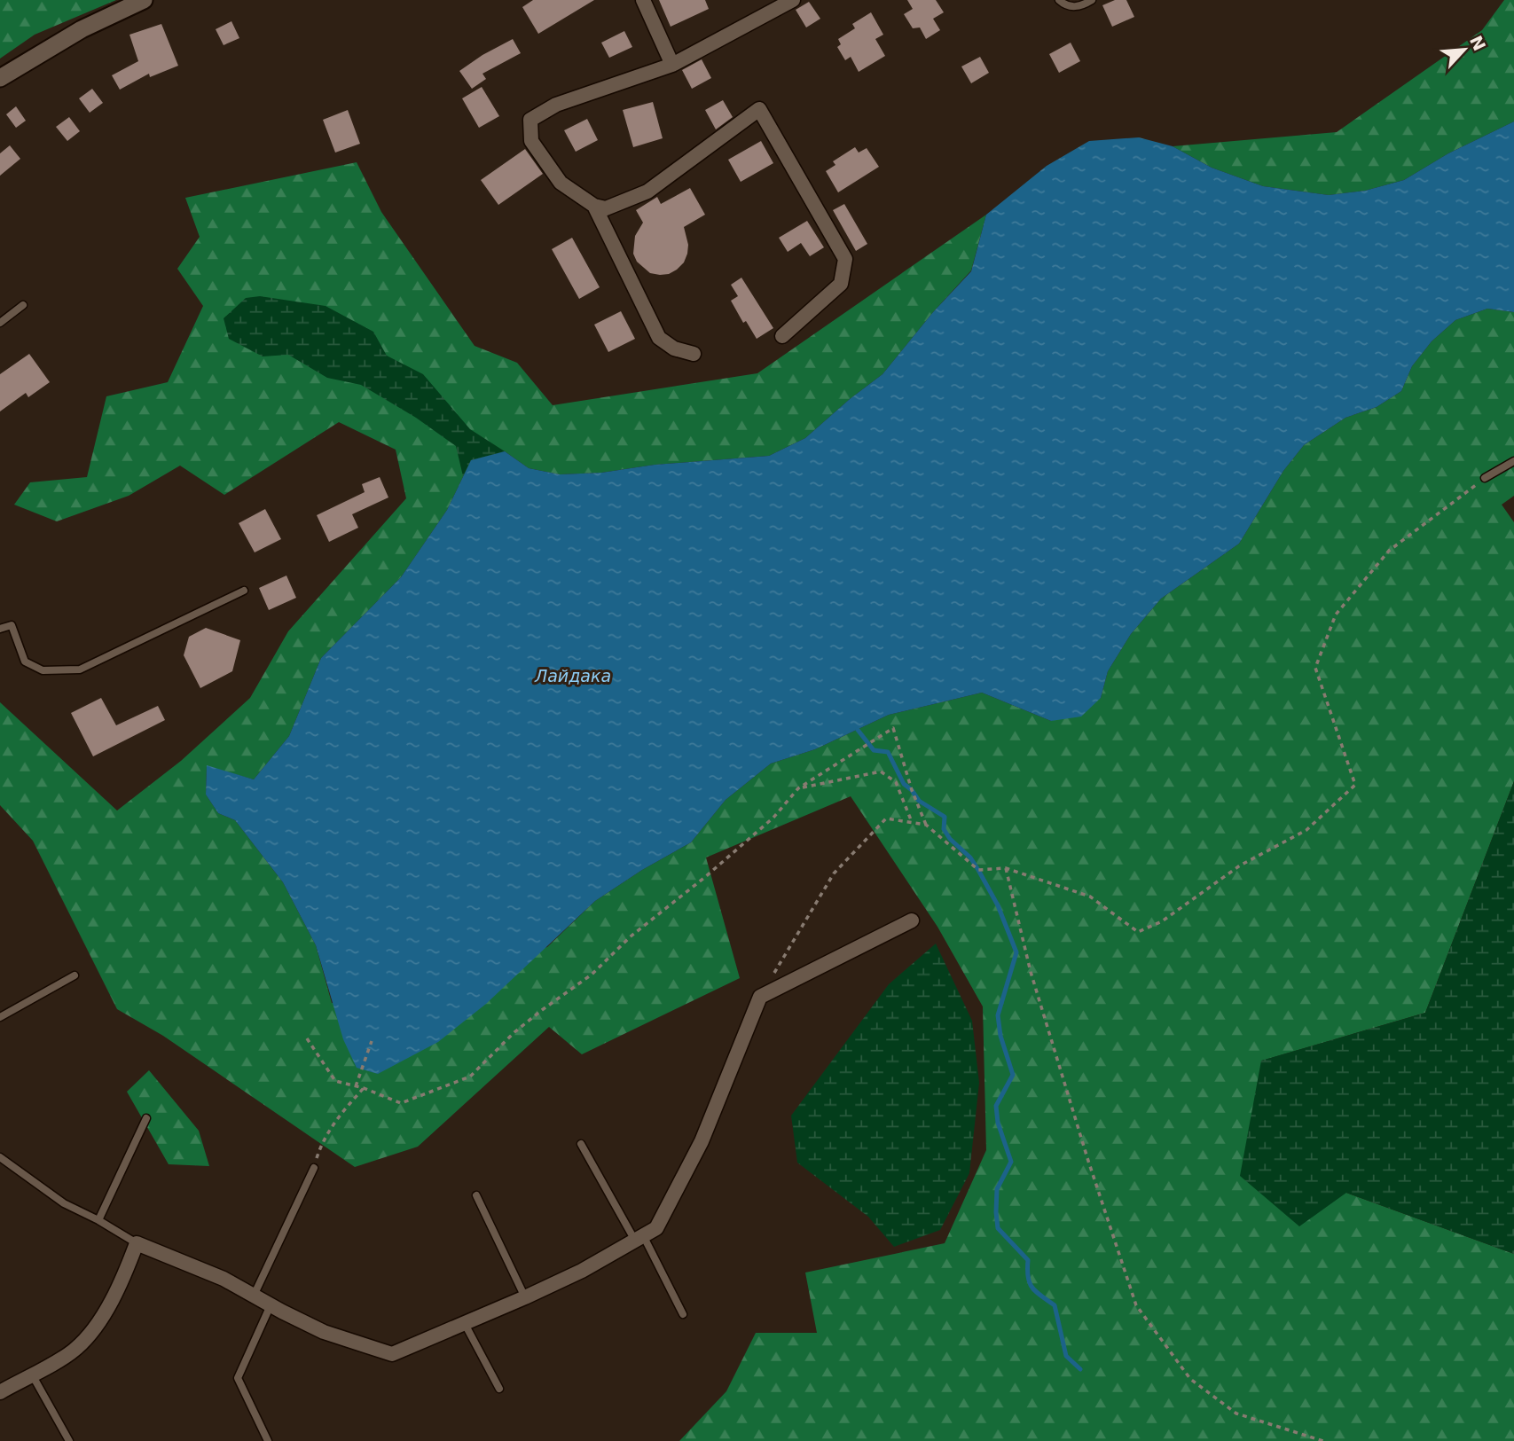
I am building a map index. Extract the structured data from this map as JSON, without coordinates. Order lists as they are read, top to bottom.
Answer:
{
  "water": ["Лайдака"],
  "north": "top right"
}
